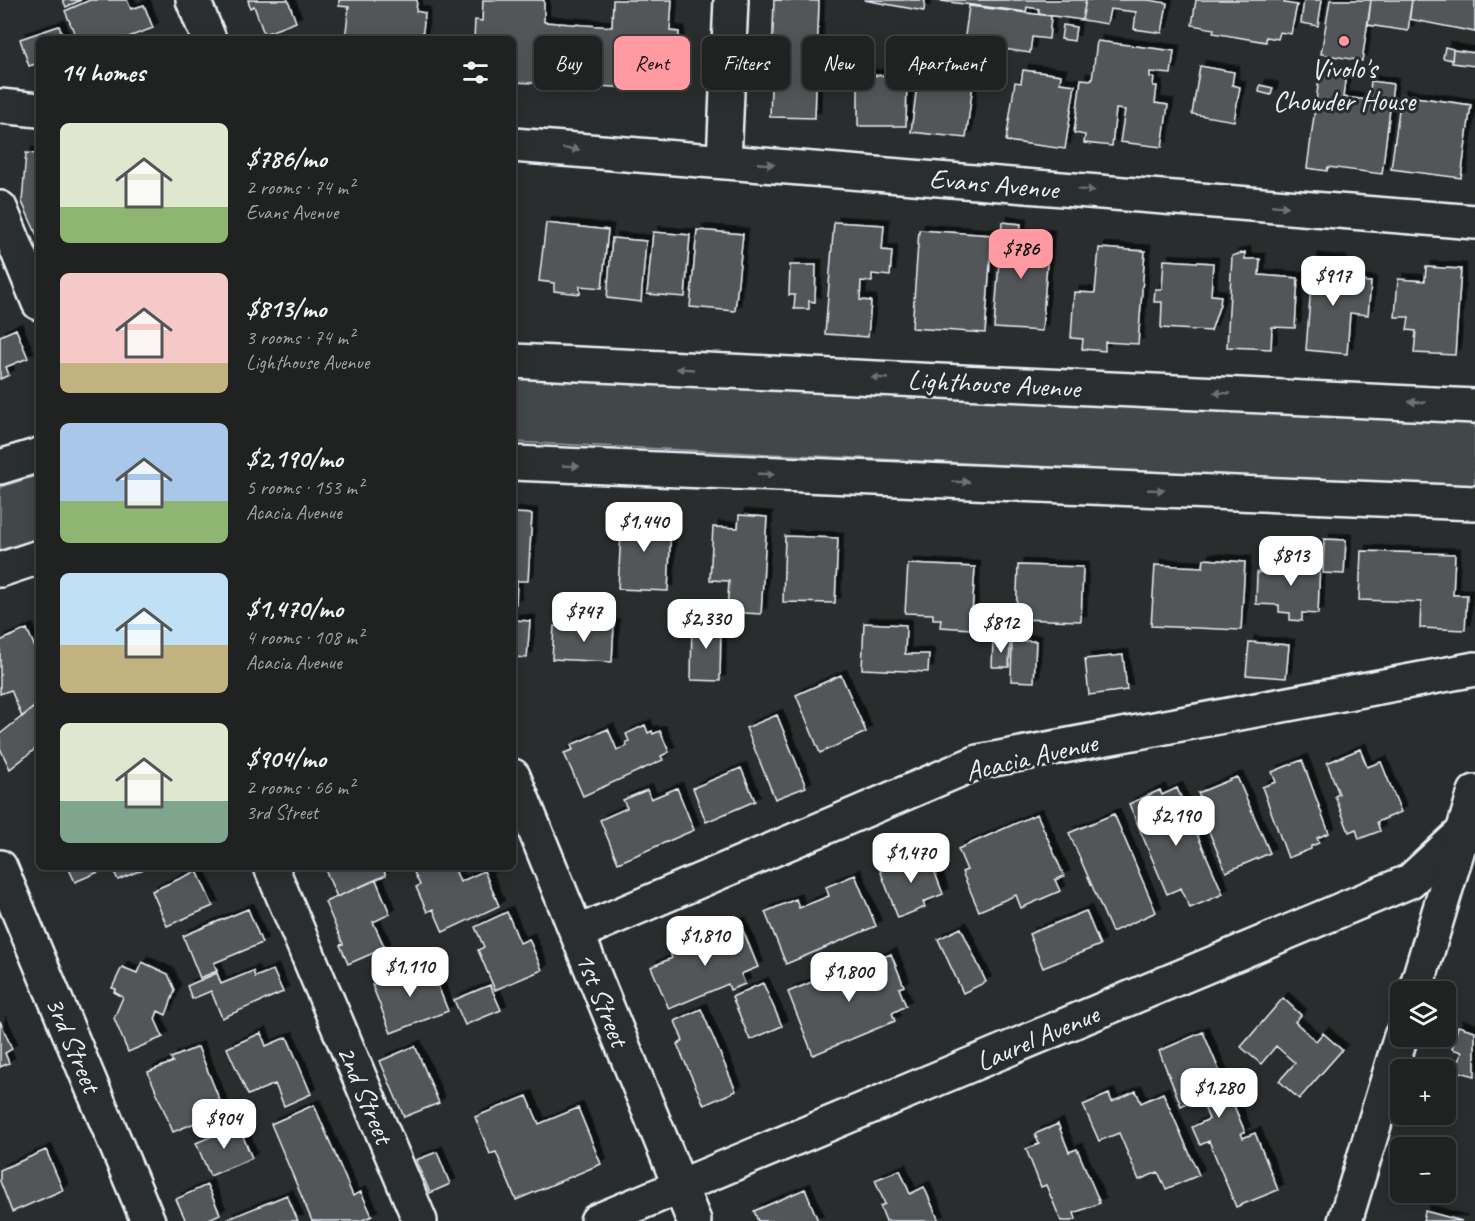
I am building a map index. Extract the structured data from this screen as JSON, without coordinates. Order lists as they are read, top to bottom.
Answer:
{
  "streets": {
    "street": [
      "Evans Avenue",
      "Lighthouse Avenue",
      "Acacia Avenue",
      "1st Street",
      "Laurel Avenue",
      "3rd Street",
      "2nd Street"
    ]
  },
  "crossings": [
    ["Acacia Avenue", "1st Street"],
    ["1st Street", "Laurel Avenue"]
  ],
  "places": ["Vivolo's Chowder House"],
  "page": {
    "chip": [
      "Buy",
      "Rent",
      "Filters",
      "New",
      "Apartment"
    ],
    "heading": "14 homes",
    "list": [
      {
        "name": "$786/mo",
        "note": "2 rooms · 74 m² · Evans Avenue"
      },
      {
        "name": "$813/mo",
        "note": "3 rooms · 74 m² · Lighthouse Avenue"
      },
      {
        "name": "$2,190/mo",
        "note": "5 rooms · 153 m² · Acacia Avenue"
      },
      {
        "name": "$1,470/mo",
        "note": "4 rooms · 108 m² · Acacia Avenue"
      },
      {
        "name": "$904/mo",
        "note": "2 rooms · 66 m² · 3rd Street"
      }
    ],
    "price": [
      "$786",
      "$917",
      "$1,440",
      "$813",
      "$747",
      "$2,330",
      "$812",
      "$2,190",
      "$1,470",
      "$1,810",
      "$1,110",
      "$1,800",
      "$1,280",
      "$904"
    ],
    "map_buttons": ["+", "−"]
  }
}
